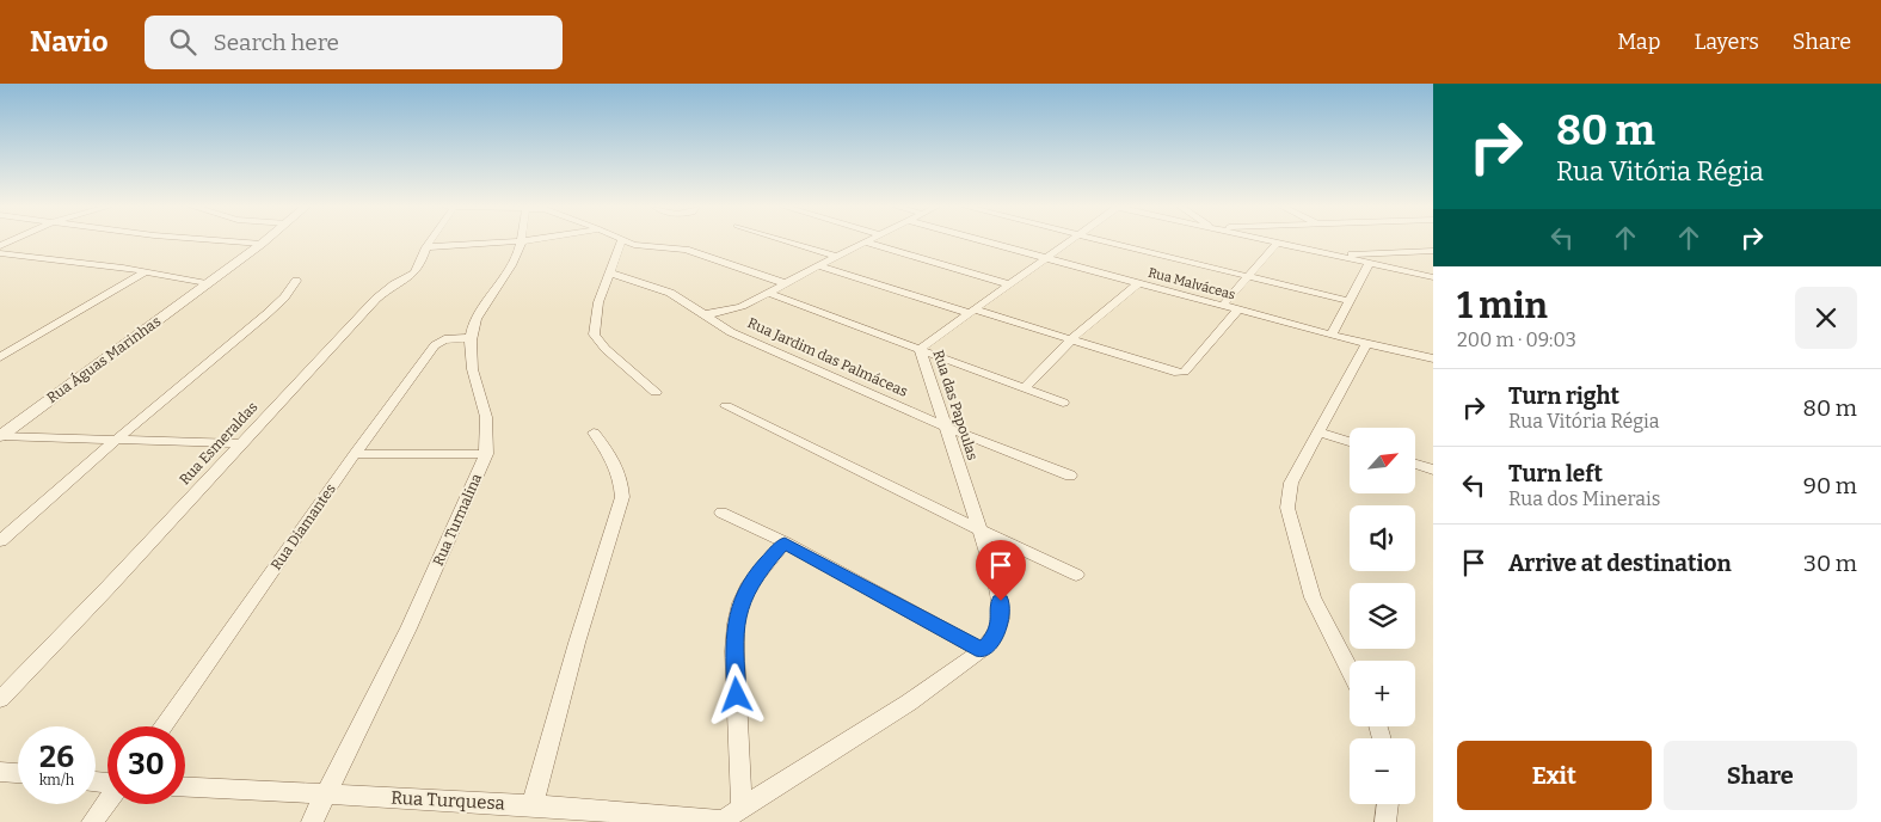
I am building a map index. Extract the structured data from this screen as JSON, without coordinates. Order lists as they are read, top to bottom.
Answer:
{
  "streets": {
    "street": [
      "Rua Malváceas",
      "Rua Jardim das Palmáceas",
      "Rua Águas Marinhas",
      "Rua das Papoulas",
      "Rua Esmeraldas",
      "Rua Turmalina",
      "Rua Diamantes",
      "Rua Turquesa"
    ]
  },
  "crossings": [
    ["Rua Malváceas", "Rua das Papoulas"],
    ["Rua Jardim das Palmáceas", "Rua das Papoulas"],
    ["Rua Turmalina", "Rua Diamantes"],
    ["Rua Turmalina", "Rua Turquesa"]
  ],
  "north": "top right",
  "page": {
    "header": "Navio",
    "search": "Search here",
    "nav": ["Map", "Layers", "Share"],
    "turn": ["80 m", "Rua Vitória Régia"],
    "heading": ["1 min", "200 m · 09:03"],
    "list": [
      {
        "name": "Turn right",
        "note": "Rua Vitória Régia",
        "value": "80 m"
      },
      {
        "name": "Turn left",
        "note": "Rua dos Minerais",
        "value": "90 m"
      },
      {
        "name": "Arrive at destination",
        "value": "30 m"
      }
    ],
    "map_buttons": ["+", "−"],
    "speed": "26 km/h",
    "limit": "30",
    "buttons": ["Exit", "Share"]
  }
}
